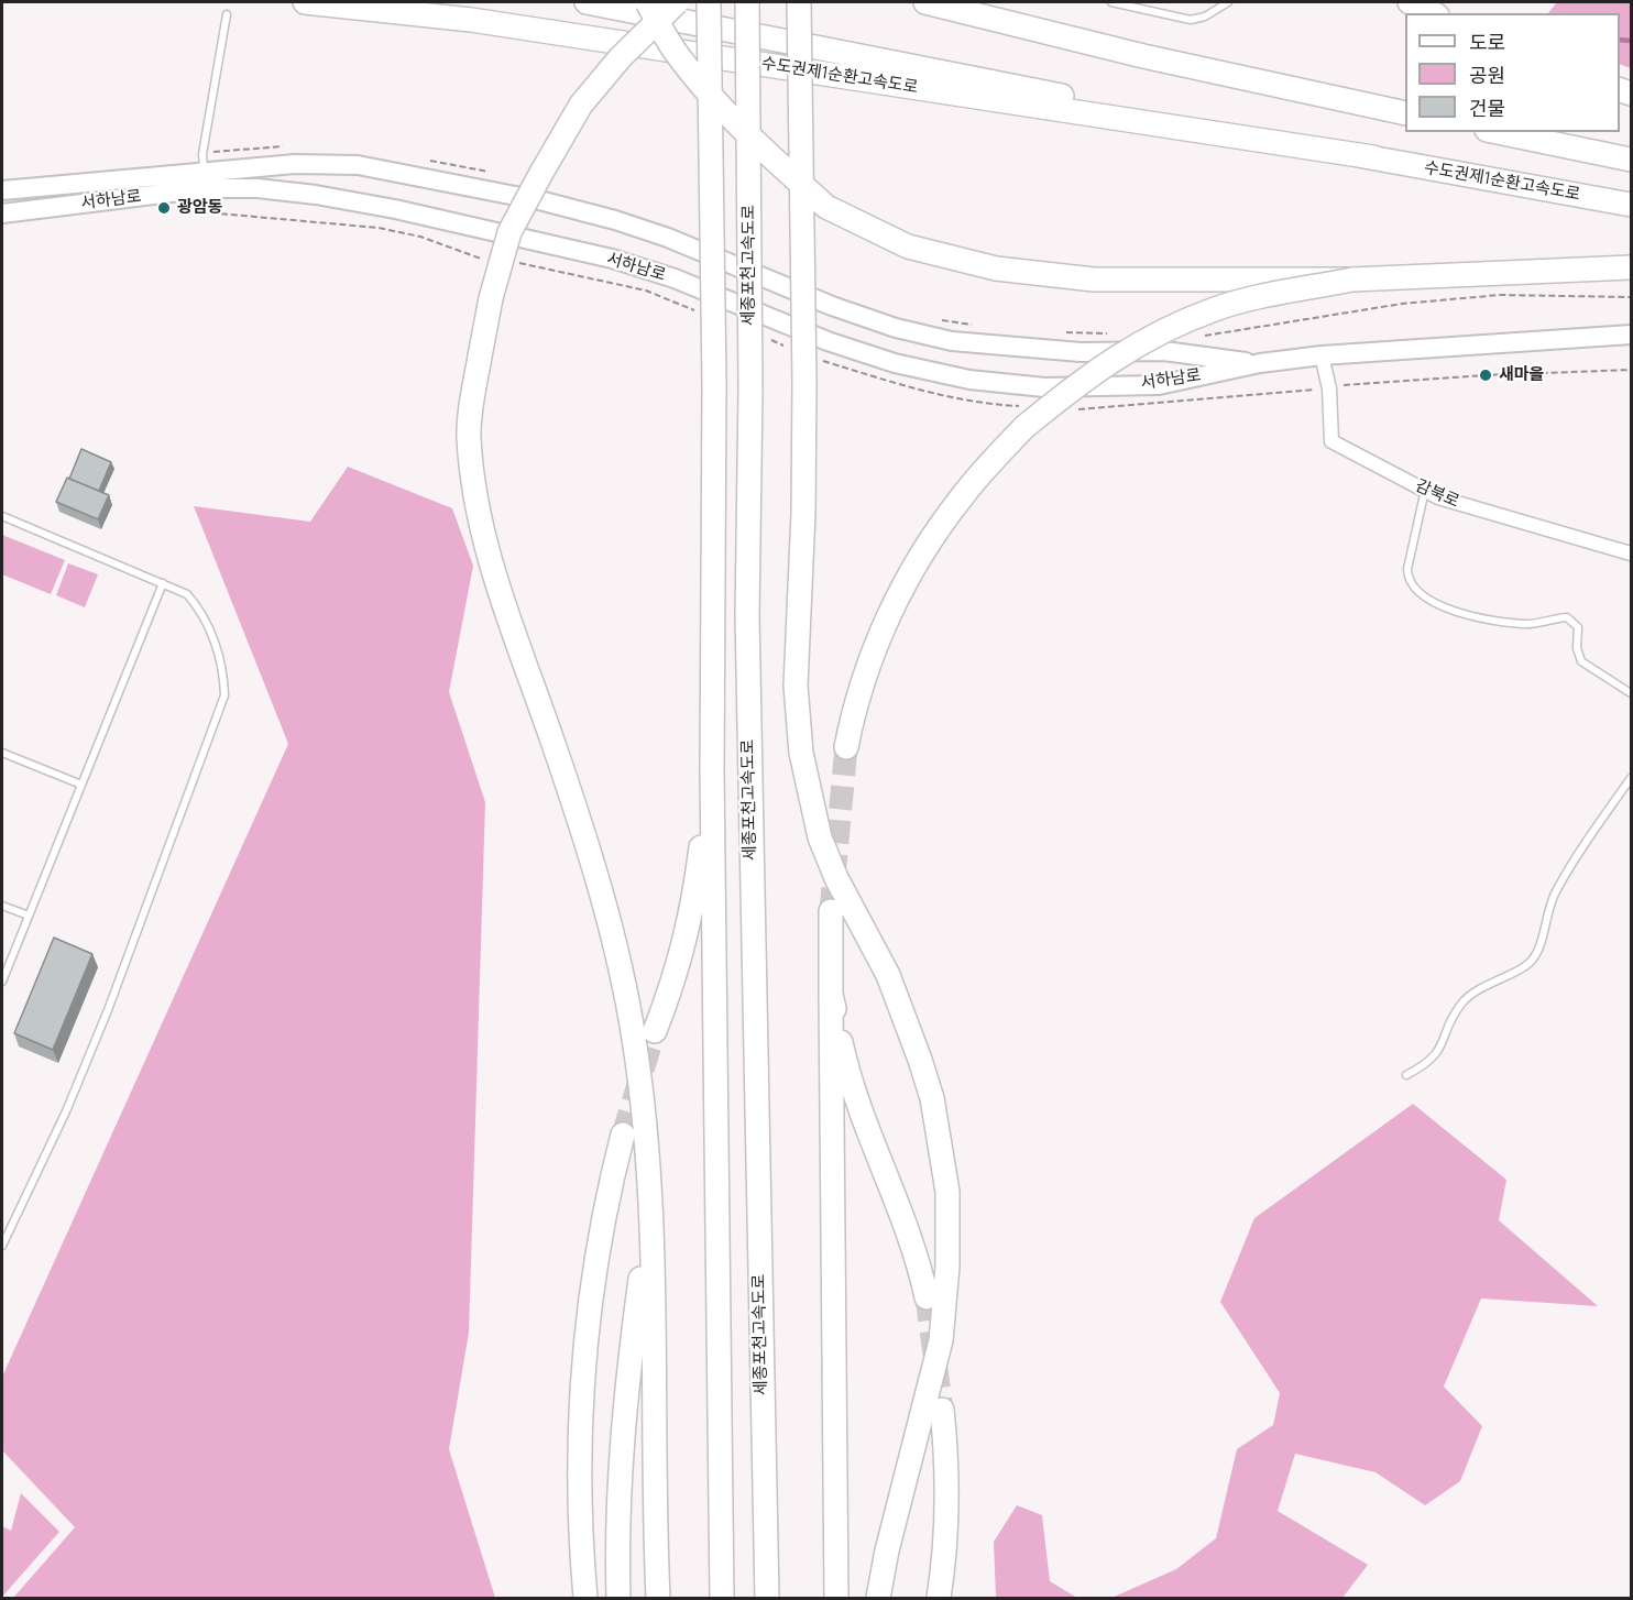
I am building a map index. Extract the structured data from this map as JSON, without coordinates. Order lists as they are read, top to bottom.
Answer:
{
  "streets": {
    "highway": ["수도권제1순환고속도로", "세종포천고속도로"],
    "main road": ["서하남로"],
    "street": ["감북로"]
  },
  "crossings": [
    ["서하남로", "감북로"]
  ],
  "places": ["광암동", "새마을"],
  "legend": ["도로", "공원", "건물"]
}
